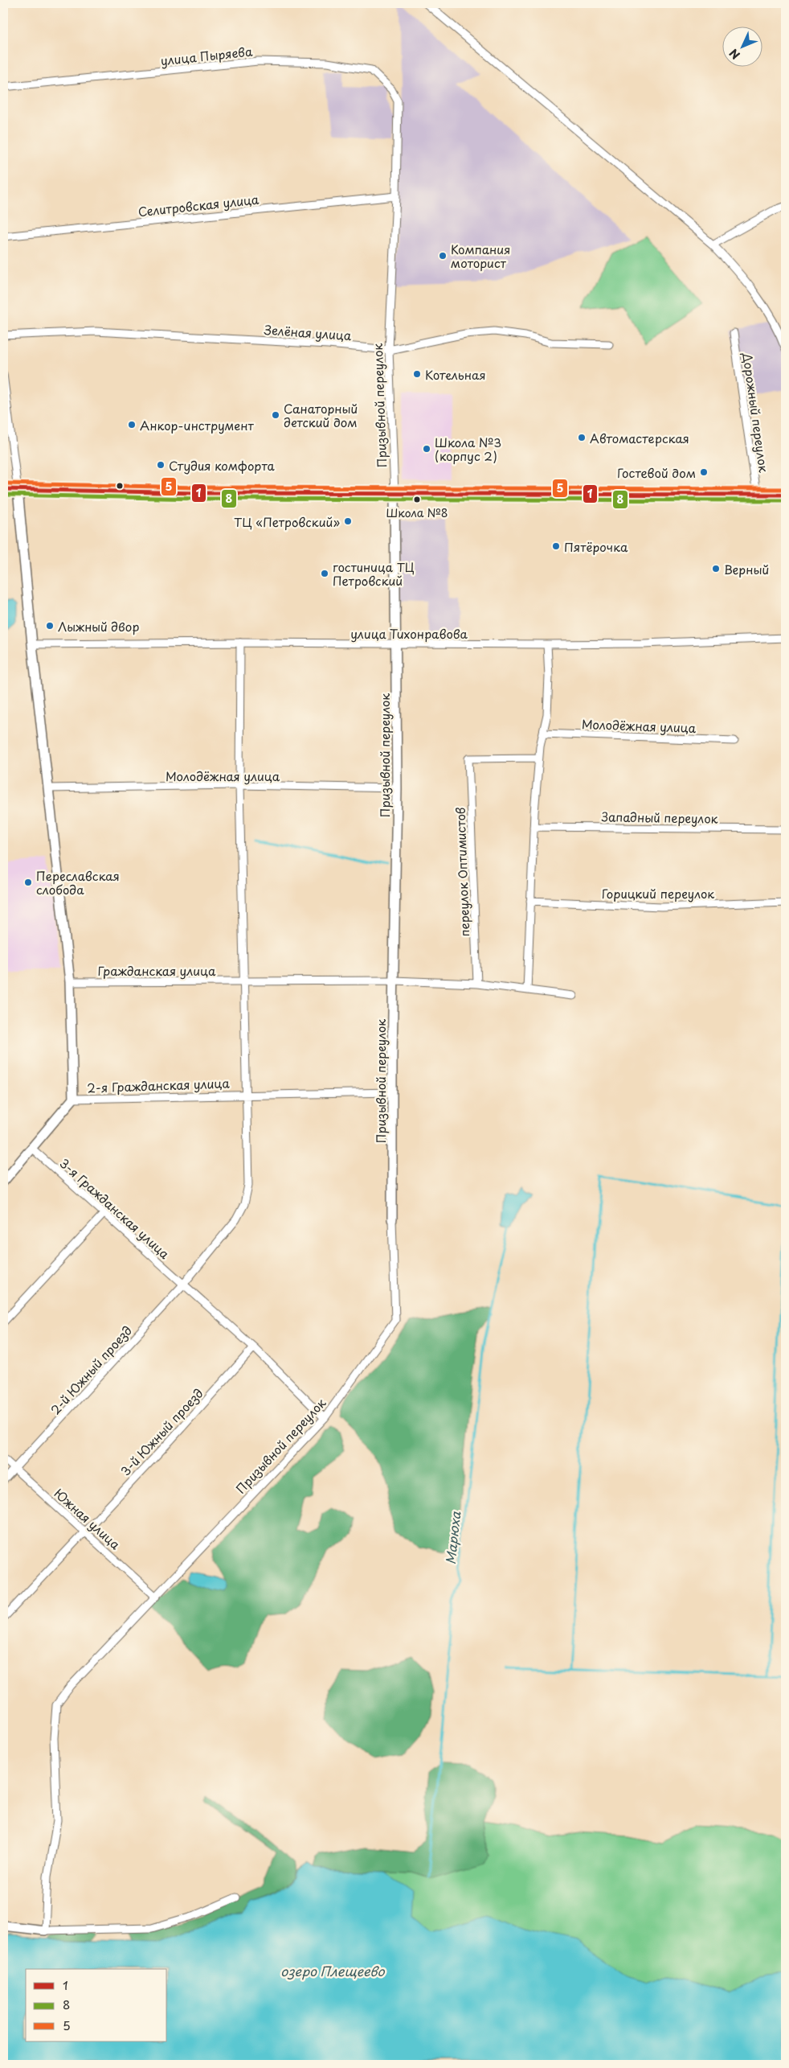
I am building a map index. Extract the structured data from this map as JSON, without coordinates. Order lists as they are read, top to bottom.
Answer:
{
  "streets": {
    "street": [
      "улица Пыряева",
      "Селитровская улица",
      "Зелёная улица",
      "Призывной переулок",
      "Дорожный переулок",
      "улица Тихонравова",
      "Молодёжная улица",
      "Западный переулок",
      "переулок Оптимистов",
      "Горицкий переулок",
      "Гражданская улица",
      "2-я Гражданская улица",
      "3-я Гражданская улица",
      "2-й Южный проезд",
      "3-й Южный проезд",
      "Южная улица"
    ]
  },
  "crossings": [
    ["улица Пыряева", "Призывной переулок"],
    ["Селитровская улица", "Призывной переулок"],
    ["Зелёная улица", "Призывной переулок"],
    ["Призывной переулок", "улица Тихонравова"],
    ["Призывной переулок", "Молодёжная улица"],
    ["Призывной переулок", "Гражданская улица"],
    ["Призывной переулок", "2-я Гражданская улица"],
    ["Призывной переулок", "3-я Гражданская улица"],
    ["Призывной переулок", "Южная улица"],
    ["переулок Оптимистов", "Гражданская улица"],
    ["2-я Гражданская улица", "3-я Гражданская улица"],
    ["2-я Гражданская улица", "2-й Южный проезд"],
    ["3-я Гражданская улица", "2-й Южный проезд"],
    ["3-я Гражданская улица", "3-й Южный проезд"],
    ["2-й Южный проезд", "Южная улица"],
    ["3-й Южный проезд", "Южная улица"]
  ],
  "water": ["Марюха", "озеро Плещеево"],
  "places": [
    "Компания моторист",
    "Котельная",
    "Санаторный детский дом",
    "Анкор-инструмент",
    "Автомастерская",
    "Школа №3 (корпус 2)",
    "Студия комфорта",
    "Гостевой дом",
    "Школа №8",
    "ТЦ «Петровский»",
    "Пятёрочка",
    "Верный",
    "гостиница ТЦ Петровский",
    "Лыжный двор",
    "Переславская слобода"
  ],
  "lines": ["transit line 5", "transit line 1", "transit line 8"],
  "legend": ["1", "8", "5"],
  "north": "bottom left"
}
